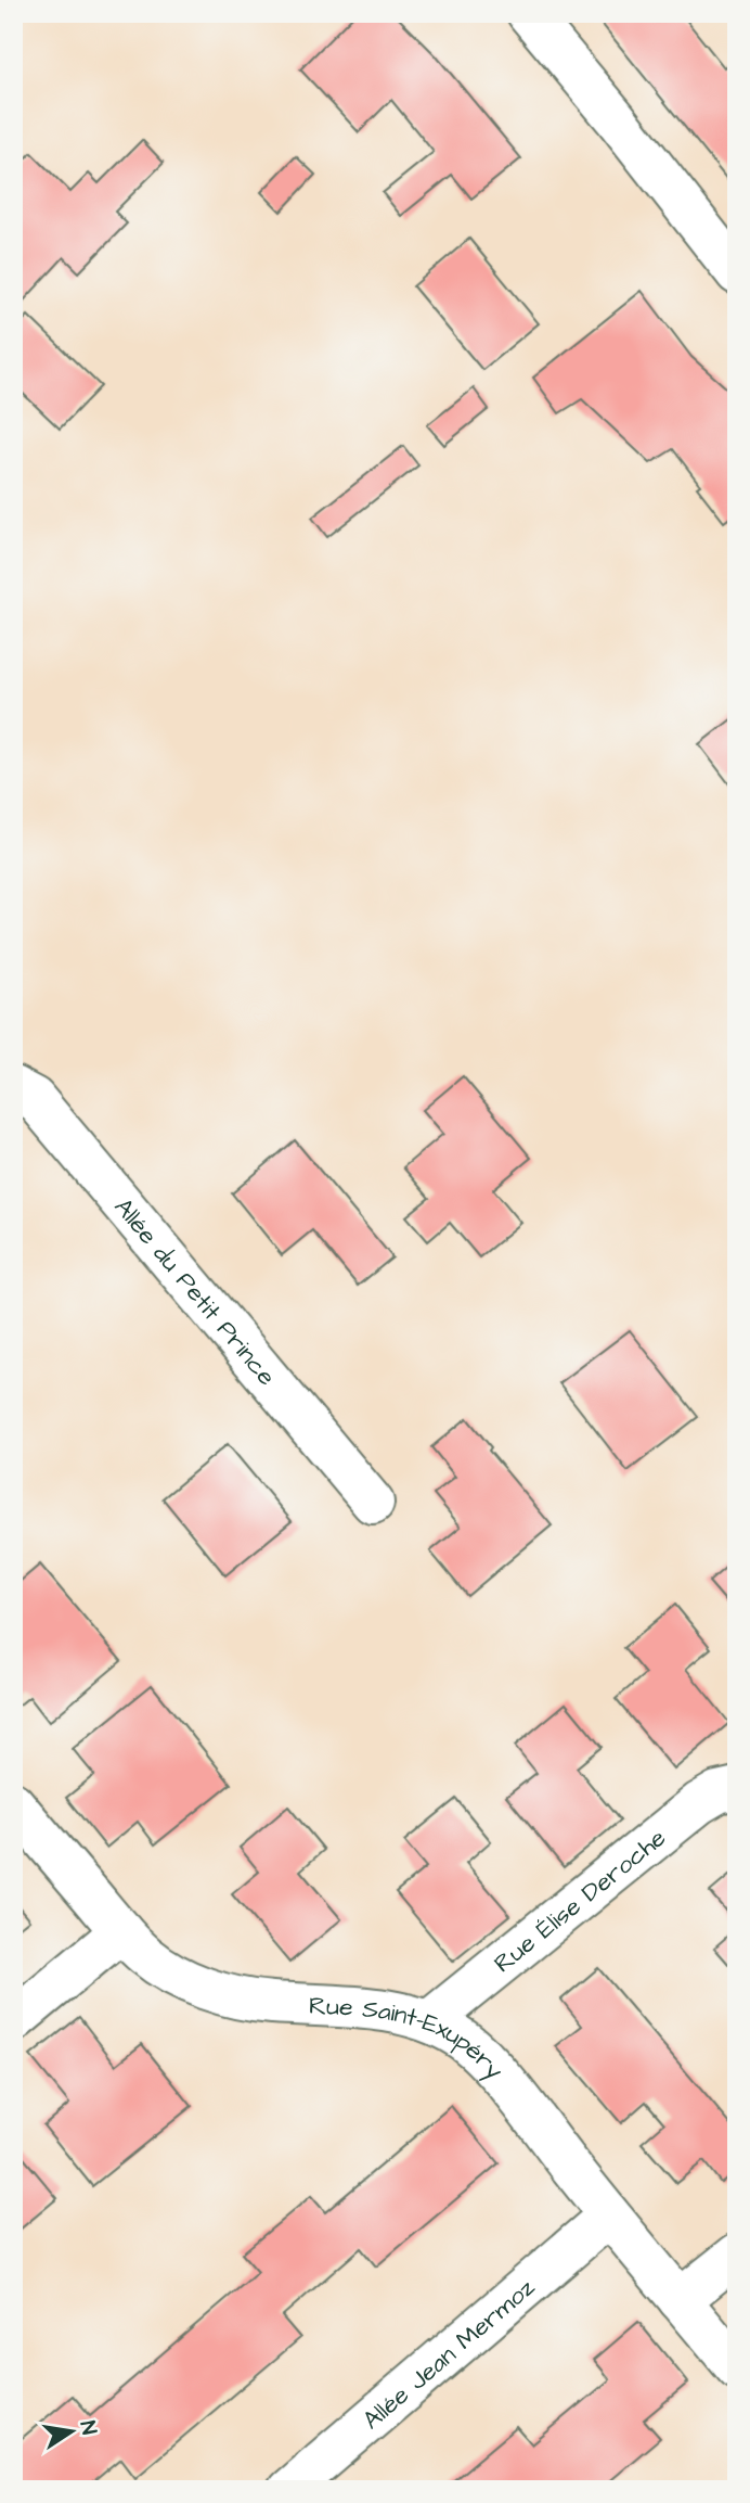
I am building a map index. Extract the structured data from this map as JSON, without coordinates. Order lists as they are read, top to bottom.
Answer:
{
  "streets": {
    "street": [
      "Allée du Petit Prince",
      "Rue Élise Deroche",
      "Rue Saint-Exupéry",
      "Allée Jean Mermoz"
    ]
  },
  "crossings": [
    ["Rue Élise Deroche", "Rue Saint-Exupéry"],
    ["Rue Saint-Exupéry", "Allée Jean Mermoz"]
  ],
  "north": "right"
}
